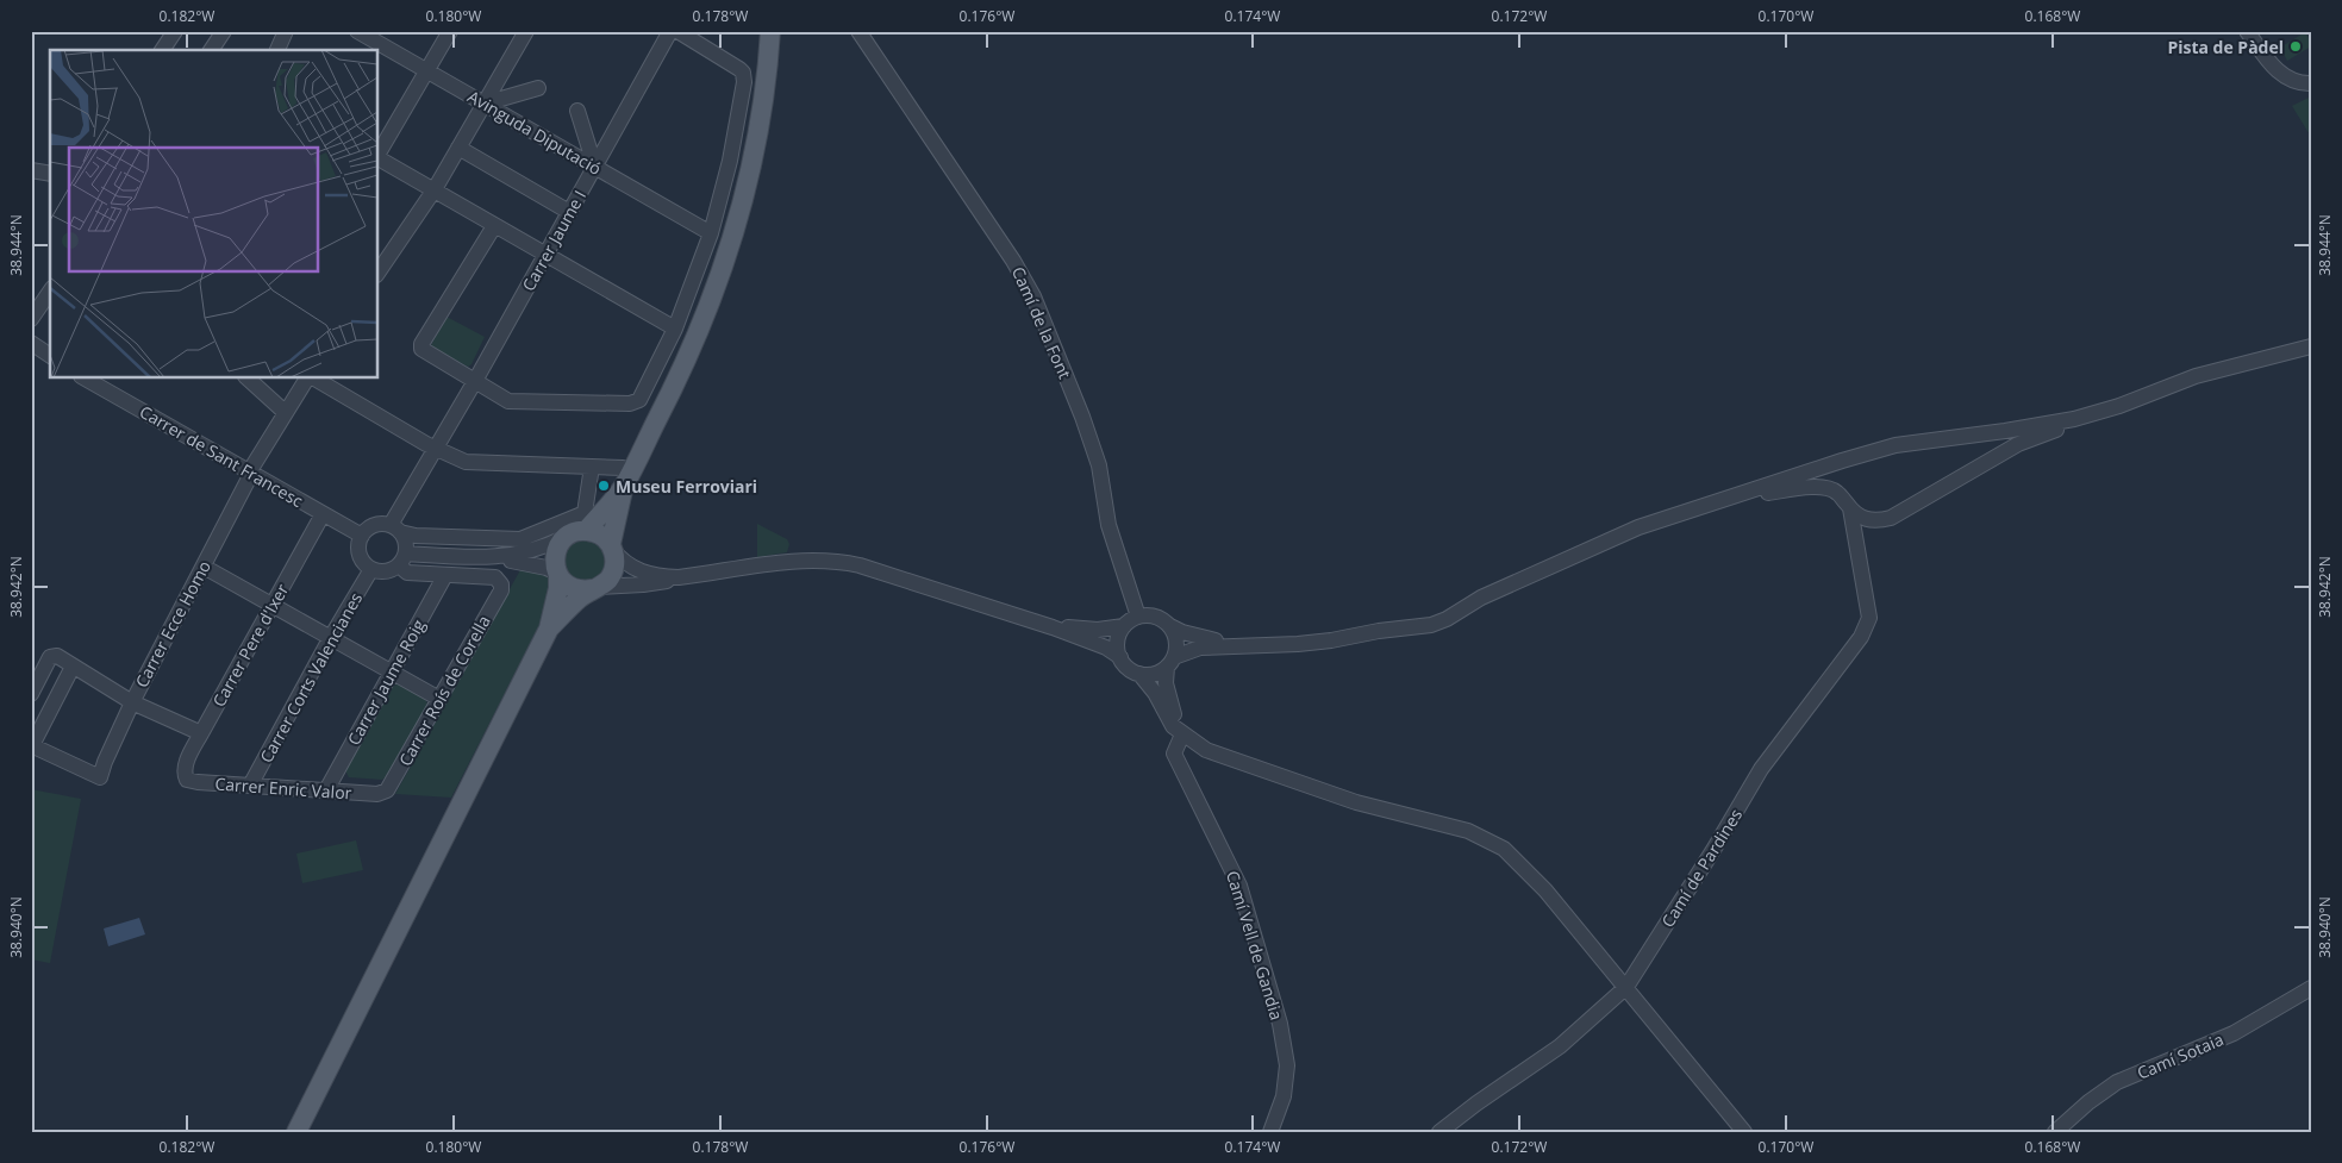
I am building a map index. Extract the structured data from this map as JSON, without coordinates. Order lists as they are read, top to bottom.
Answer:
{
  "streets": {
    "street": [
      "Avinguda Diputació",
      "Carrer Jaume I",
      "Camí de la Font",
      "Carrer de Sant Francesc",
      "Carrer Ecce Homo",
      "Carrer Pere d'Ixer",
      "Carrer Corts Valencianes",
      "Carrer Jaume Roig",
      "Carrer Roís de Corella",
      "Carrer Enric Valor",
      "Camí de Pardines",
      "Camí Vell de Gandia",
      "Camí Sotaia"
    ]
  },
  "crossings": [
    ["Avinguda Diputació", "Carrer Jaume I"],
    ["Carrer de Sant Francesc", "Carrer Ecce Homo"],
    ["Carrer de Sant Francesc", "Carrer Pere d'Ixer"],
    ["Carrer de Sant Francesc", "Carrer Corts Valencianes"],
    ["Carrer Pere d'Ixer", "Carrer Enric Valor"],
    ["Carrer Corts Valencianes", "Carrer Enric Valor"],
    ["Carrer Jaume Roig", "Carrer Roís de Corella"],
    ["Carrer Jaume Roig", "Carrer Enric Valor"],
    ["Carrer Roís de Corella", "Carrer Enric Valor"]
  ],
  "places": ["Pista de Pàdel", "Museu Ferroviari"],
  "coordinates": [
    "0.182°W",
    "0.180°W",
    "0.178°W",
    "0.176°W",
    "0.174°W",
    "0.172°W",
    "0.170°W",
    "0.168°W",
    "38.944°N",
    "38.942°N",
    "38.940°N"
  ]
}
